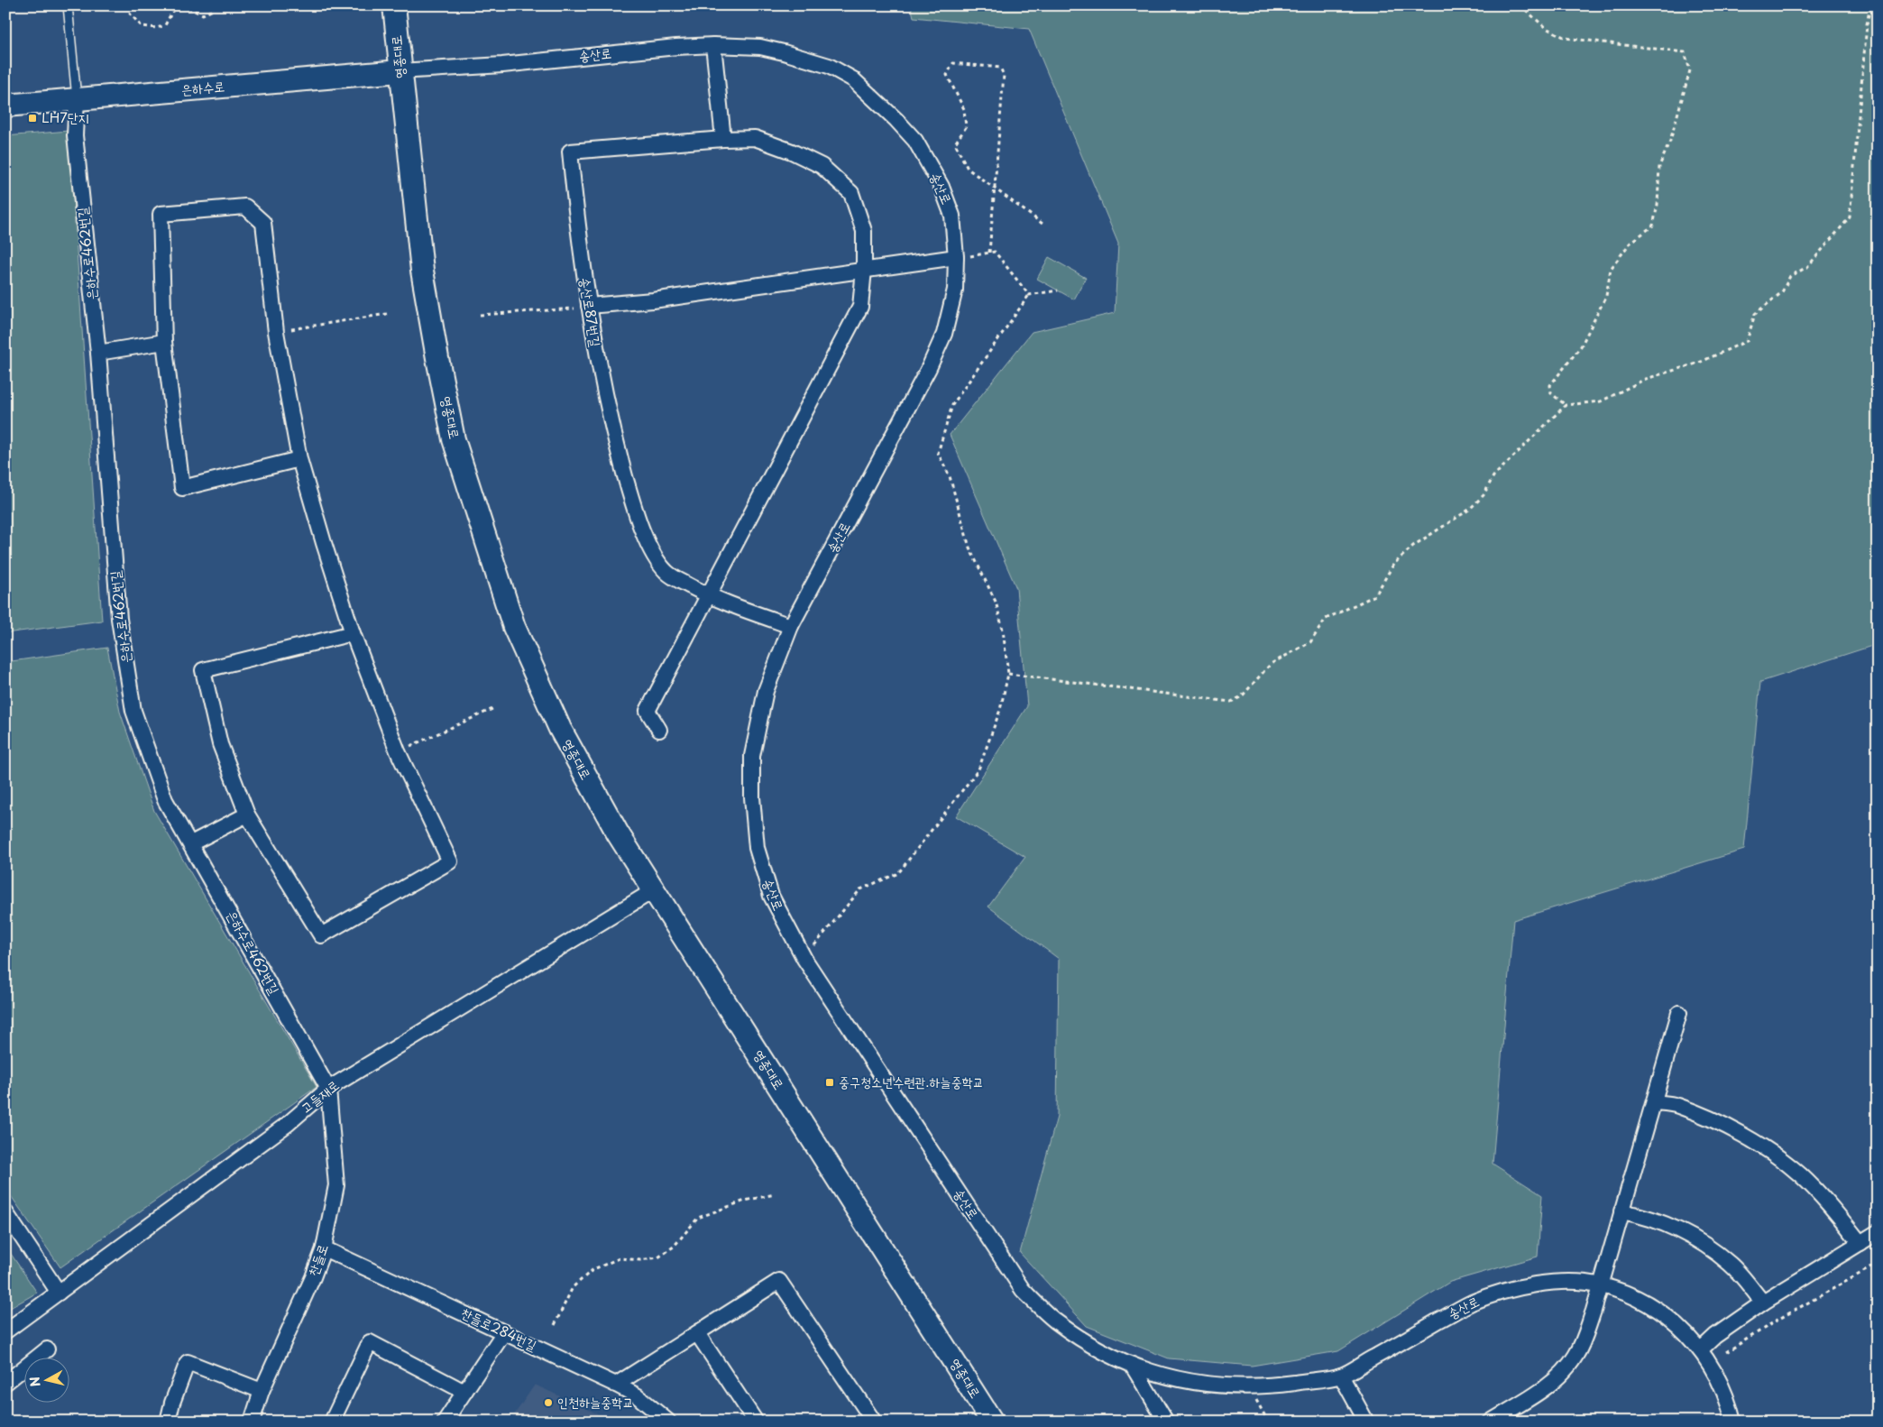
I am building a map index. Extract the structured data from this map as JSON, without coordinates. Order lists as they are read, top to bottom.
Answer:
{
  "streets": {
    "street": [
      "송산로",
      "영종대로",
      "은하수로",
      "은하수로462번길",
      "송산로87번길",
      "고들재로",
      "찬들로",
      "찬들로284번길"
    ]
  },
  "crossings": [
    ["송산로", "영종대로"],
    ["송산로", "은하수로"],
    ["송산로", "송산로87번길"],
    ["영종대로", "은하수로"],
    ["영종대로", "고들재로"],
    ["은하수로", "은하수로462번길"],
    ["은하수로462번길", "고들재로"],
    ["은하수로462번길", "찬들로"],
    ["고들재로", "찬들로"],
    ["찬들로", "찬들로284번길"]
  ],
  "places": {
    "transit": ["LH7단지", "중구청소년수련관.하늘중학교"],
    "other": ["인천하늘중학교"]
  },
  "north": "left"
}
